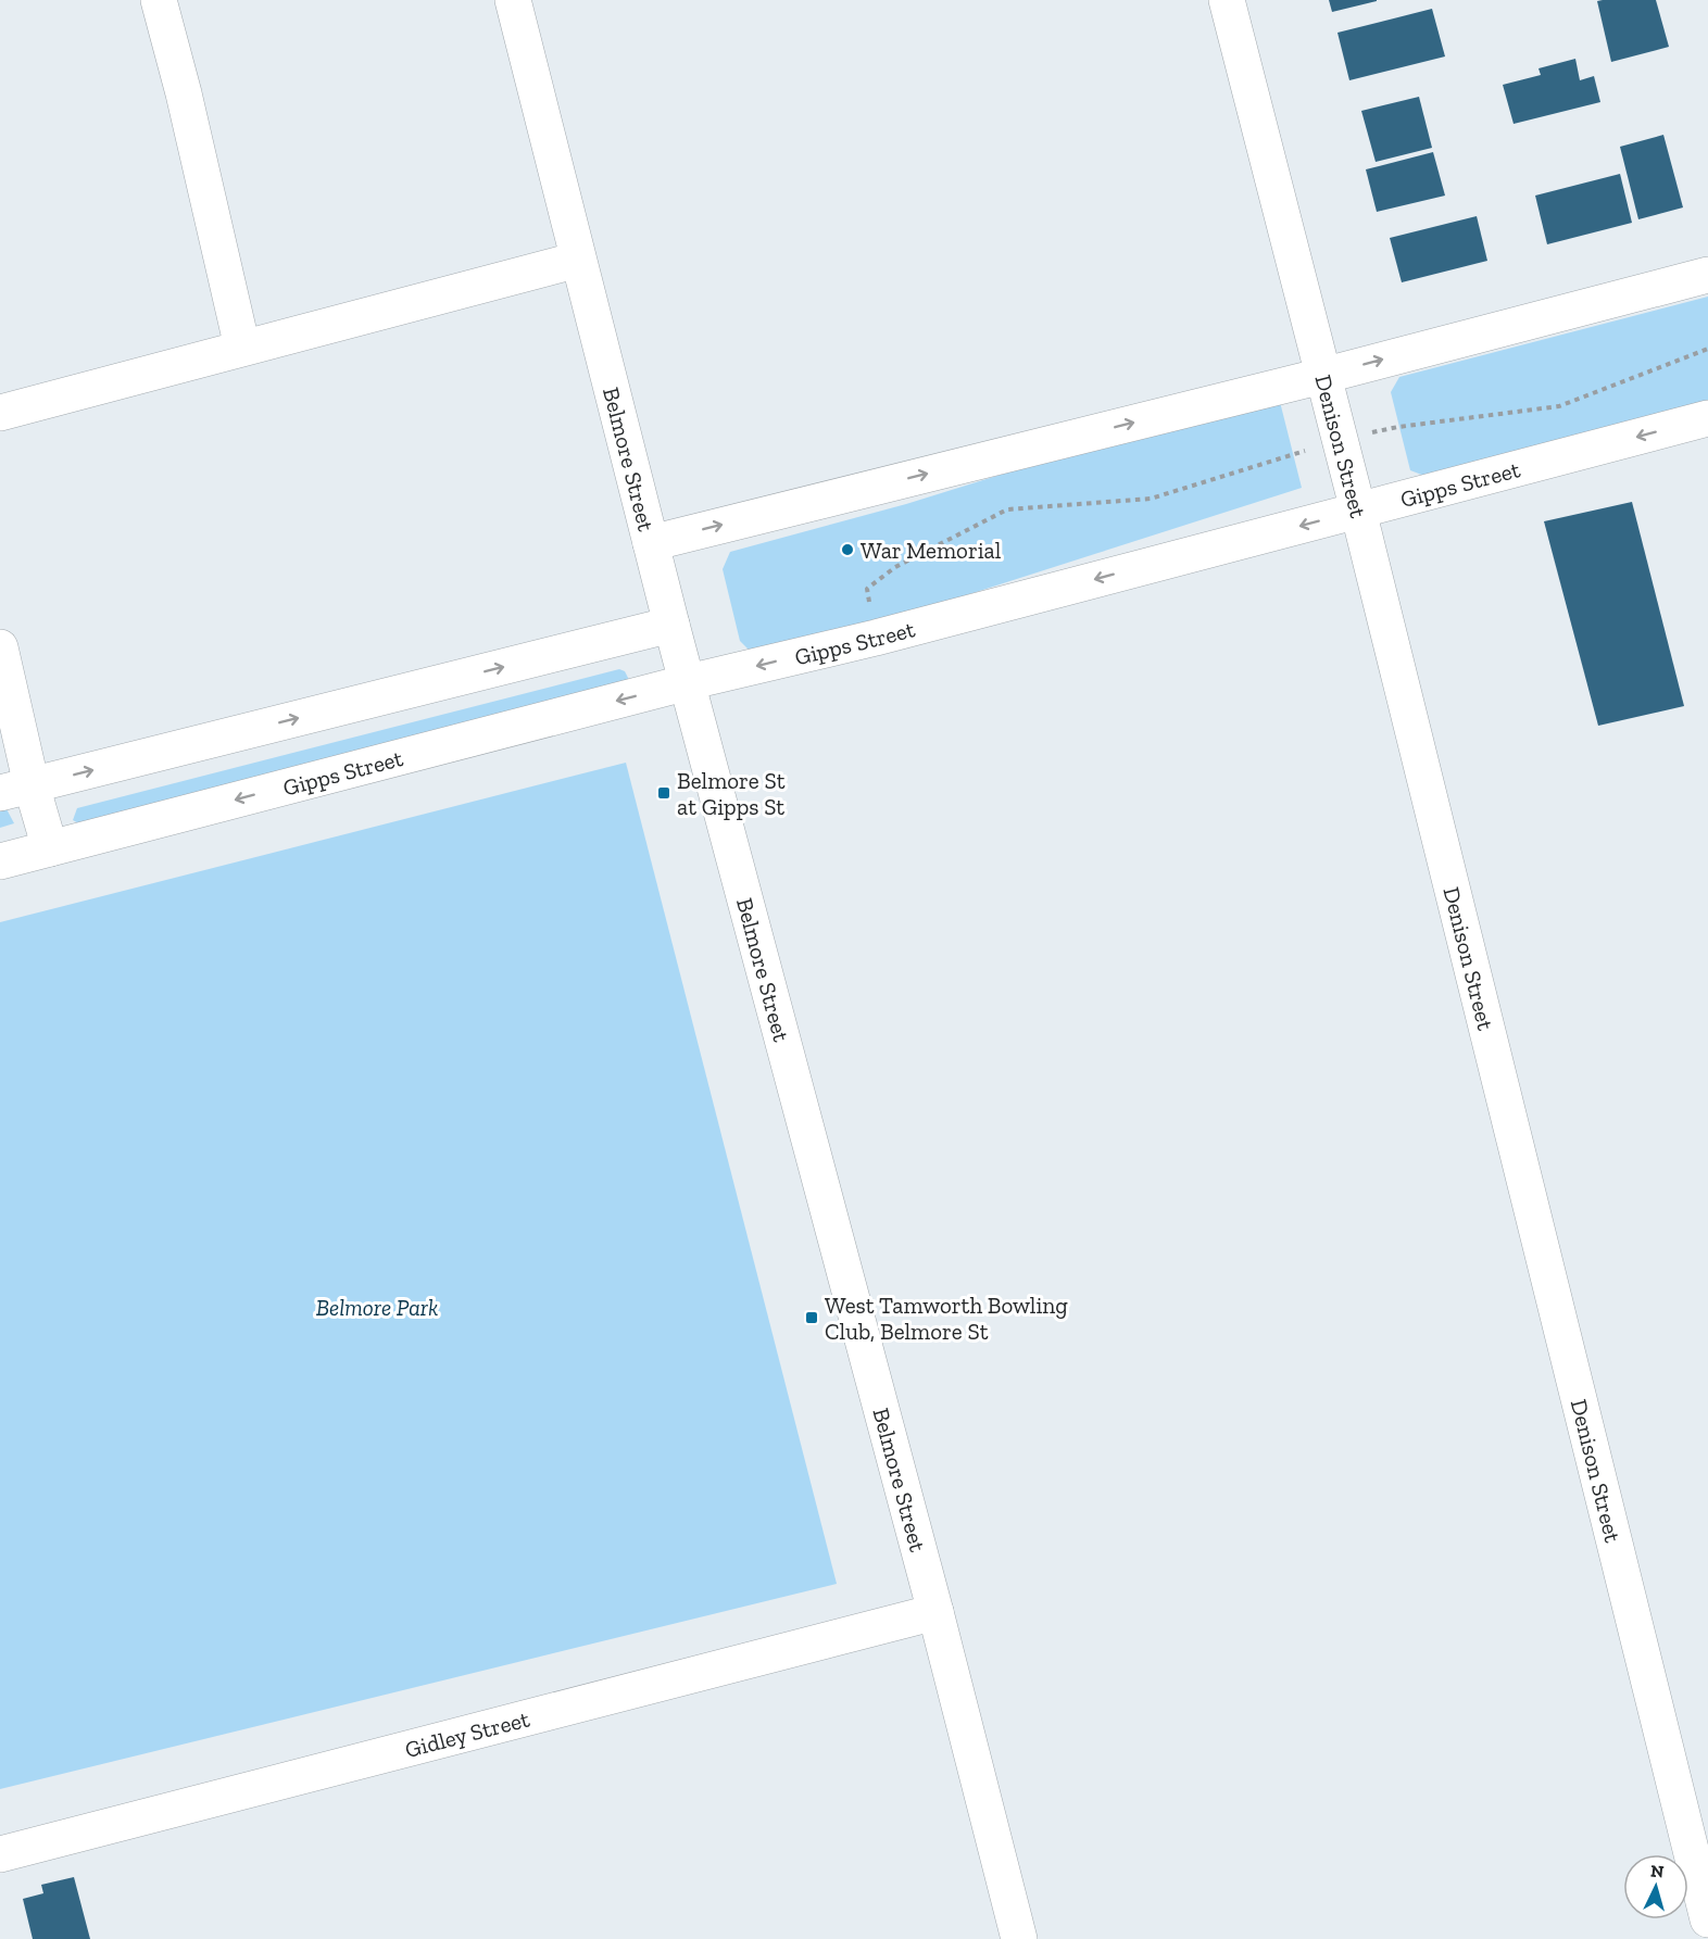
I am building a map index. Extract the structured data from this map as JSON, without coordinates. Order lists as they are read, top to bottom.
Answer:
{
  "streets": {
    "street": [
      "Denison Street",
      "Belmore Street",
      "Gipps Street",
      "Gidley Street"
    ]
  },
  "crossings": [
    ["Denison Street", "Gipps Street"],
    ["Belmore Street", "Gipps Street"],
    ["Belmore Street", "Gidley Street"]
  ],
  "parks": ["Belmore Park"],
  "places": {
    "other": ["War Memorial"],
    "transit": ["Belmore St at Gipps St", "West Tamworth Bowling Club, Belmore St"]
  },
  "north": "top"
}
